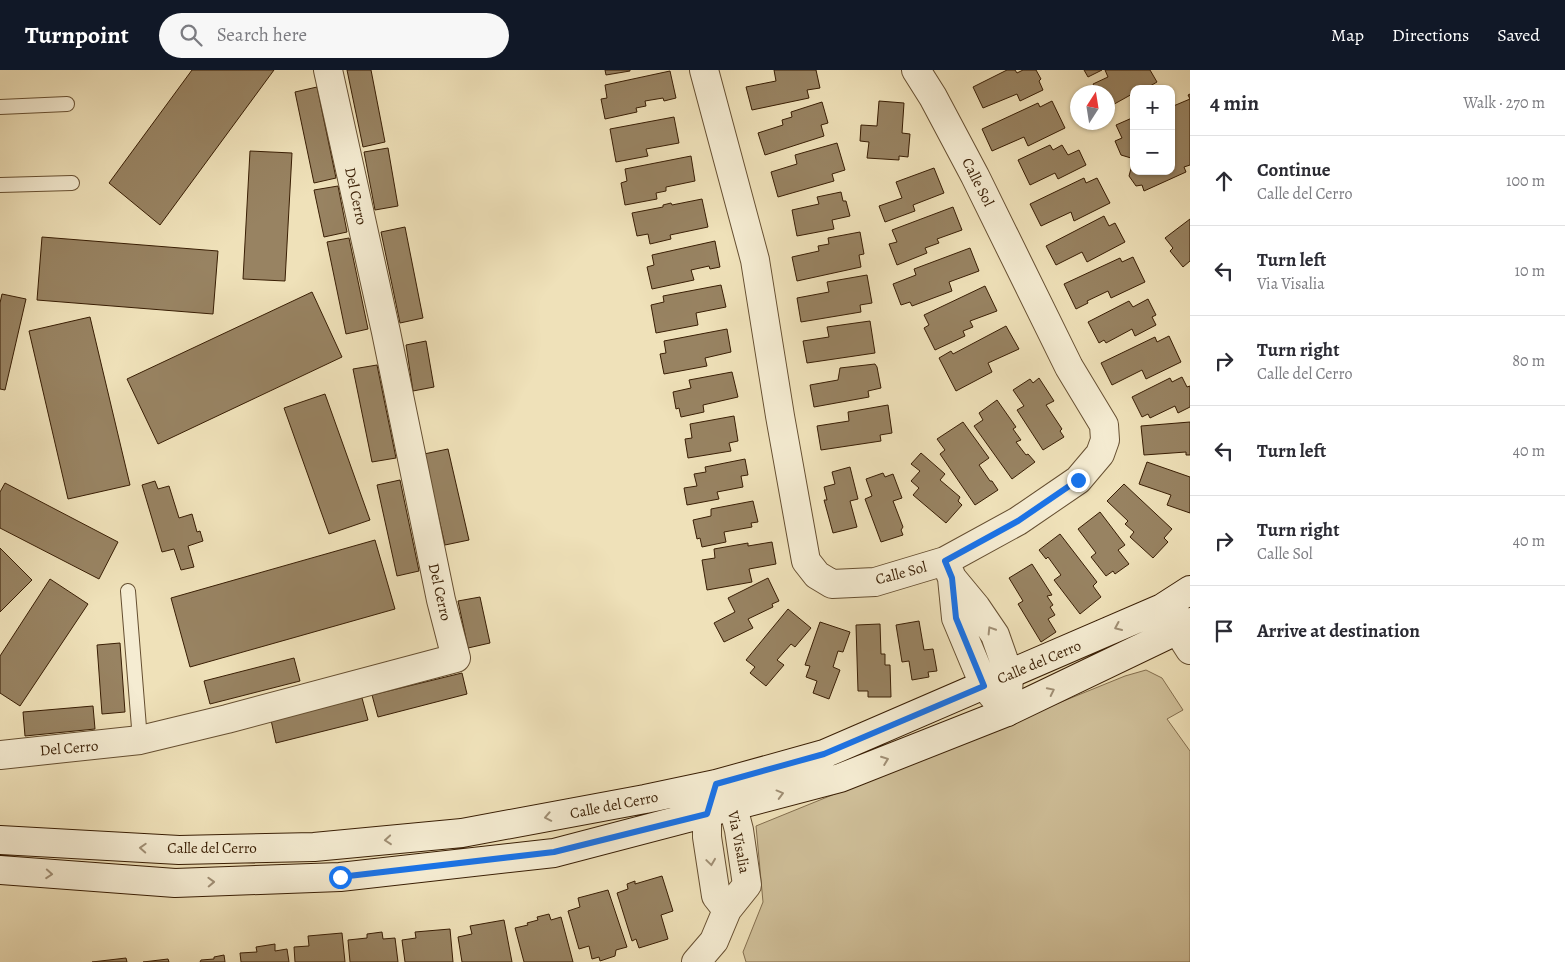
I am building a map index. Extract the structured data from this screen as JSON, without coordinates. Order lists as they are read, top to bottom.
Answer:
{
  "streets": {
    "street": [
      "Calle Sol",
      "Del Cerro",
      "Calle del Cerro",
      "Via Visalia"
    ]
  },
  "crossings": [
    ["Calle del Cerro", "Via Visalia"]
  ],
  "north": "top",
  "page": {
    "header": "Turnpoint",
    "search": "Search here",
    "nav": ["Map", "Directions", "Saved"],
    "heading": ["4 min", "Walk · 270 m"],
    "map_buttons": ["+", "−"],
    "list": [
      ["Continue", "Calle del Cerro", "100 m"],
      ["Turn left", "Via Visalia", "10 m"],
      ["Turn right", "Calle del Cerro", "80 m"],
      ["Turn left", "40 m"],
      ["Turn right", "Calle Sol", "40 m"],
      "Arrive at destination"
    ]
  }
}
